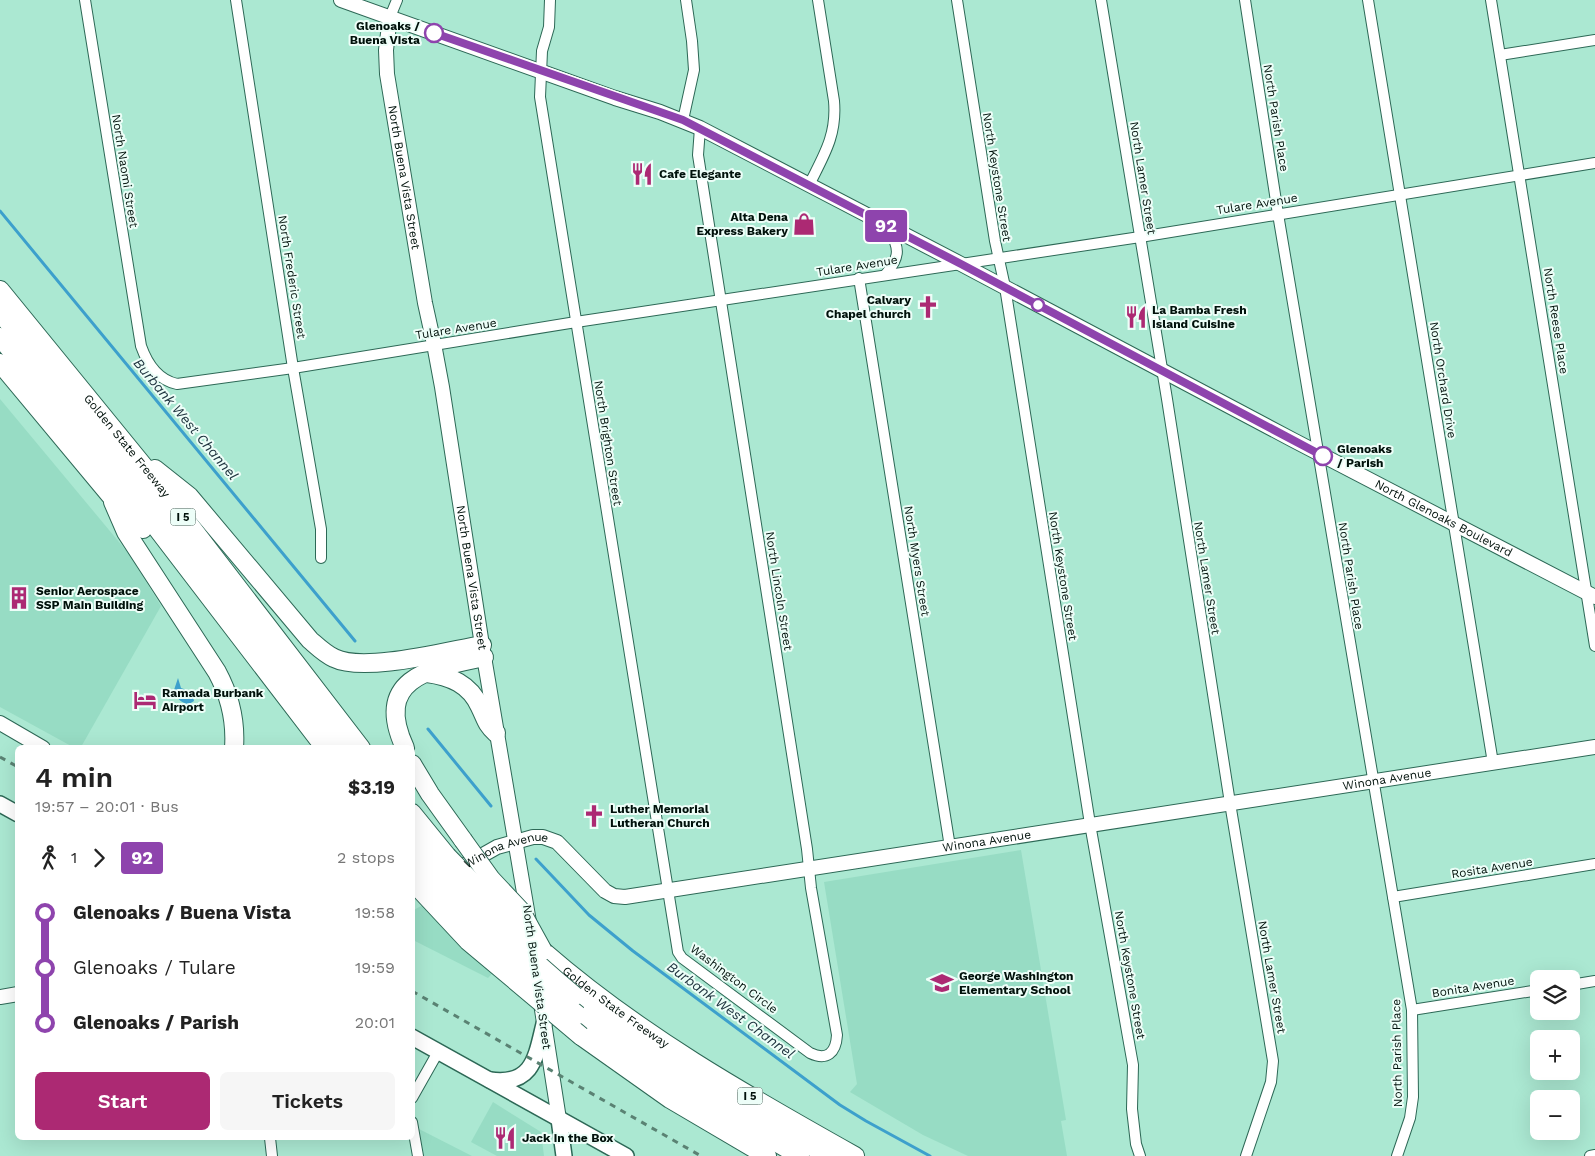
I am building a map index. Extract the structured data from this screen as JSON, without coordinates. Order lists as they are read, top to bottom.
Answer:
{
  "streets": {
    "highway": ["Golden State Freeway", "I 5"],
    "main road": ["North Buena Vista Street", "North Glenoaks Boulevard", "Winona Avenue"],
    "street": [
      "North Parish Place",
      "North Naomi Street",
      "North Keystone Street",
      "North Lamer Street",
      "Tulare Avenue",
      "North Frederic Street",
      "North Reese Place",
      "North Orchard Drive",
      "North Brighton Street",
      "North Myers Street",
      "North Lincoln Street",
      "Rosita Avenue",
      "Washington Circle",
      "Bonita Avenue"
    ]
  },
  "crossings": [
    ["North Parish Place", "Tulare Avenue"],
    ["North Parish Place", "North Glenoaks Boulevard"],
    ["North Parish Place", "Winona Avenue"],
    ["North Parish Place", "Rosita Avenue"],
    ["North Parish Place", "Bonita Avenue"],
    ["North Naomi Street", "Tulare Avenue"],
    ["North Keystone Street", "Tulare Avenue"],
    ["North Keystone Street", "North Glenoaks Boulevard"],
    ["North Keystone Street", "Winona Avenue"],
    ["North Buena Vista Street", "Tulare Avenue"],
    ["North Buena Vista Street", "North Glenoaks Boulevard"],
    ["North Buena Vista Street", "Winona Avenue"],
    ["North Lamer Street", "Tulare Avenue"],
    ["North Lamer Street", "North Glenoaks Boulevard"],
    ["North Lamer Street", "Winona Avenue"],
    ["Tulare Avenue", "North Frederic Street"],
    ["Tulare Avenue", "North Reese Place"],
    ["Tulare Avenue", "North Orchard Drive"],
    ["Tulare Avenue", "North Brighton Street"],
    ["Tulare Avenue", "North Glenoaks Boulevard"],
    ["Tulare Avenue", "North Myers Street"],
    ["Tulare Avenue", "North Lincoln Street"],
    ["North Reese Place", "North Glenoaks Boulevard"],
    ["North Orchard Drive", "North Glenoaks Boulevard"],
    ["North Orchard Drive", "Winona Avenue"],
    ["North Brighton Street", "North Glenoaks Boulevard"],
    ["North Brighton Street", "Winona Avenue"],
    ["North Brighton Street", "Washington Circle"],
    ["North Glenoaks Boulevard", "North Lincoln Street"],
    ["North Myers Street", "Winona Avenue"],
    ["North Lincoln Street", "Winona Avenue"],
    ["North Lincoln Street", "Washington Circle"],
    ["Winona Avenue", "Washington Circle"]
  ],
  "water": ["Burbank West Channel"],
  "places": {
    "other": ["Glenoaks / Buena Vista", "Glenoaks / Parish"],
    "restaurant": ["Cafe Elegante", "La Bamba Fresh Island Cuisine", "Jack in the Box"],
    "shop": ["Alta Dena Express Bakery"],
    "church": ["Calvary Chapel church", "Luther Memorial Lutheran Church"],
    "building": ["Senior Aerospace SSP Main Building"],
    "hotel": ["Ramada Burbank Airport"],
    "school or university": ["George Washington Elementary School"]
  },
  "lines": ["bus line 92"],
  "page": {
    "on_map": "92",
    "heading": ["4 min", "19:57 – 20:01 · Bus", "$3.19"],
    "legs": ["1", "92", "2 stops"],
    "list": [
      {
        "name": "Glenoaks / Buena Vista",
        "value": "19:58"
      },
      {
        "name": "Glenoaks / Tulare",
        "value": "19:59"
      },
      {
        "name": "Glenoaks / Parish",
        "value": "20:01"
      }
    ],
    "map_buttons": ["+", "−"],
    "buttons": ["Start", "Tickets"]
  }
}
